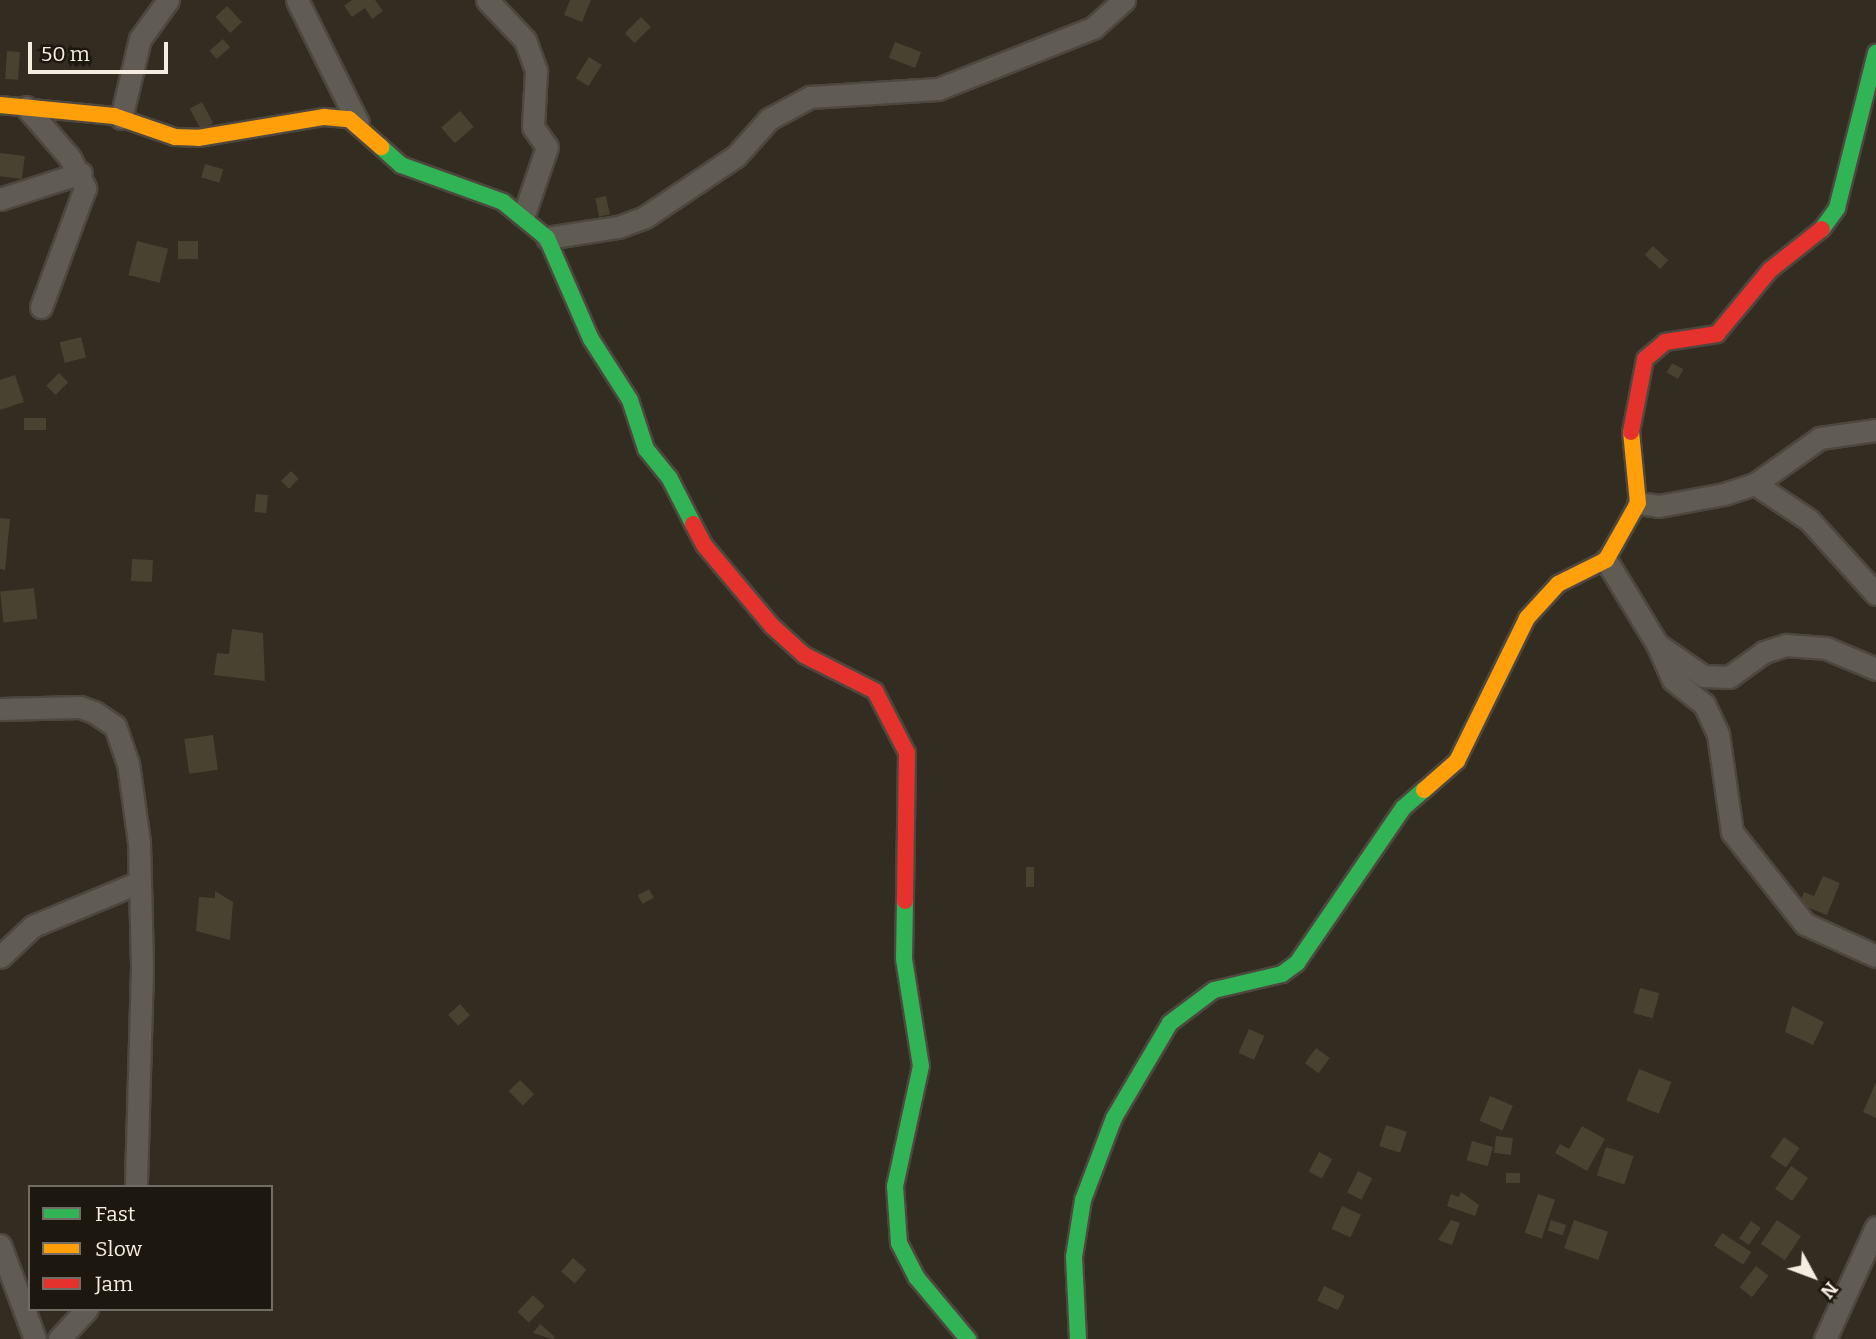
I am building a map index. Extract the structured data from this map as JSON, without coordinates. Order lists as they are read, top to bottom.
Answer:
{
  "legend": ["Fast", "Slow", "Jam"],
  "scale_bar": "50 m",
  "north": "bottom right"
}
